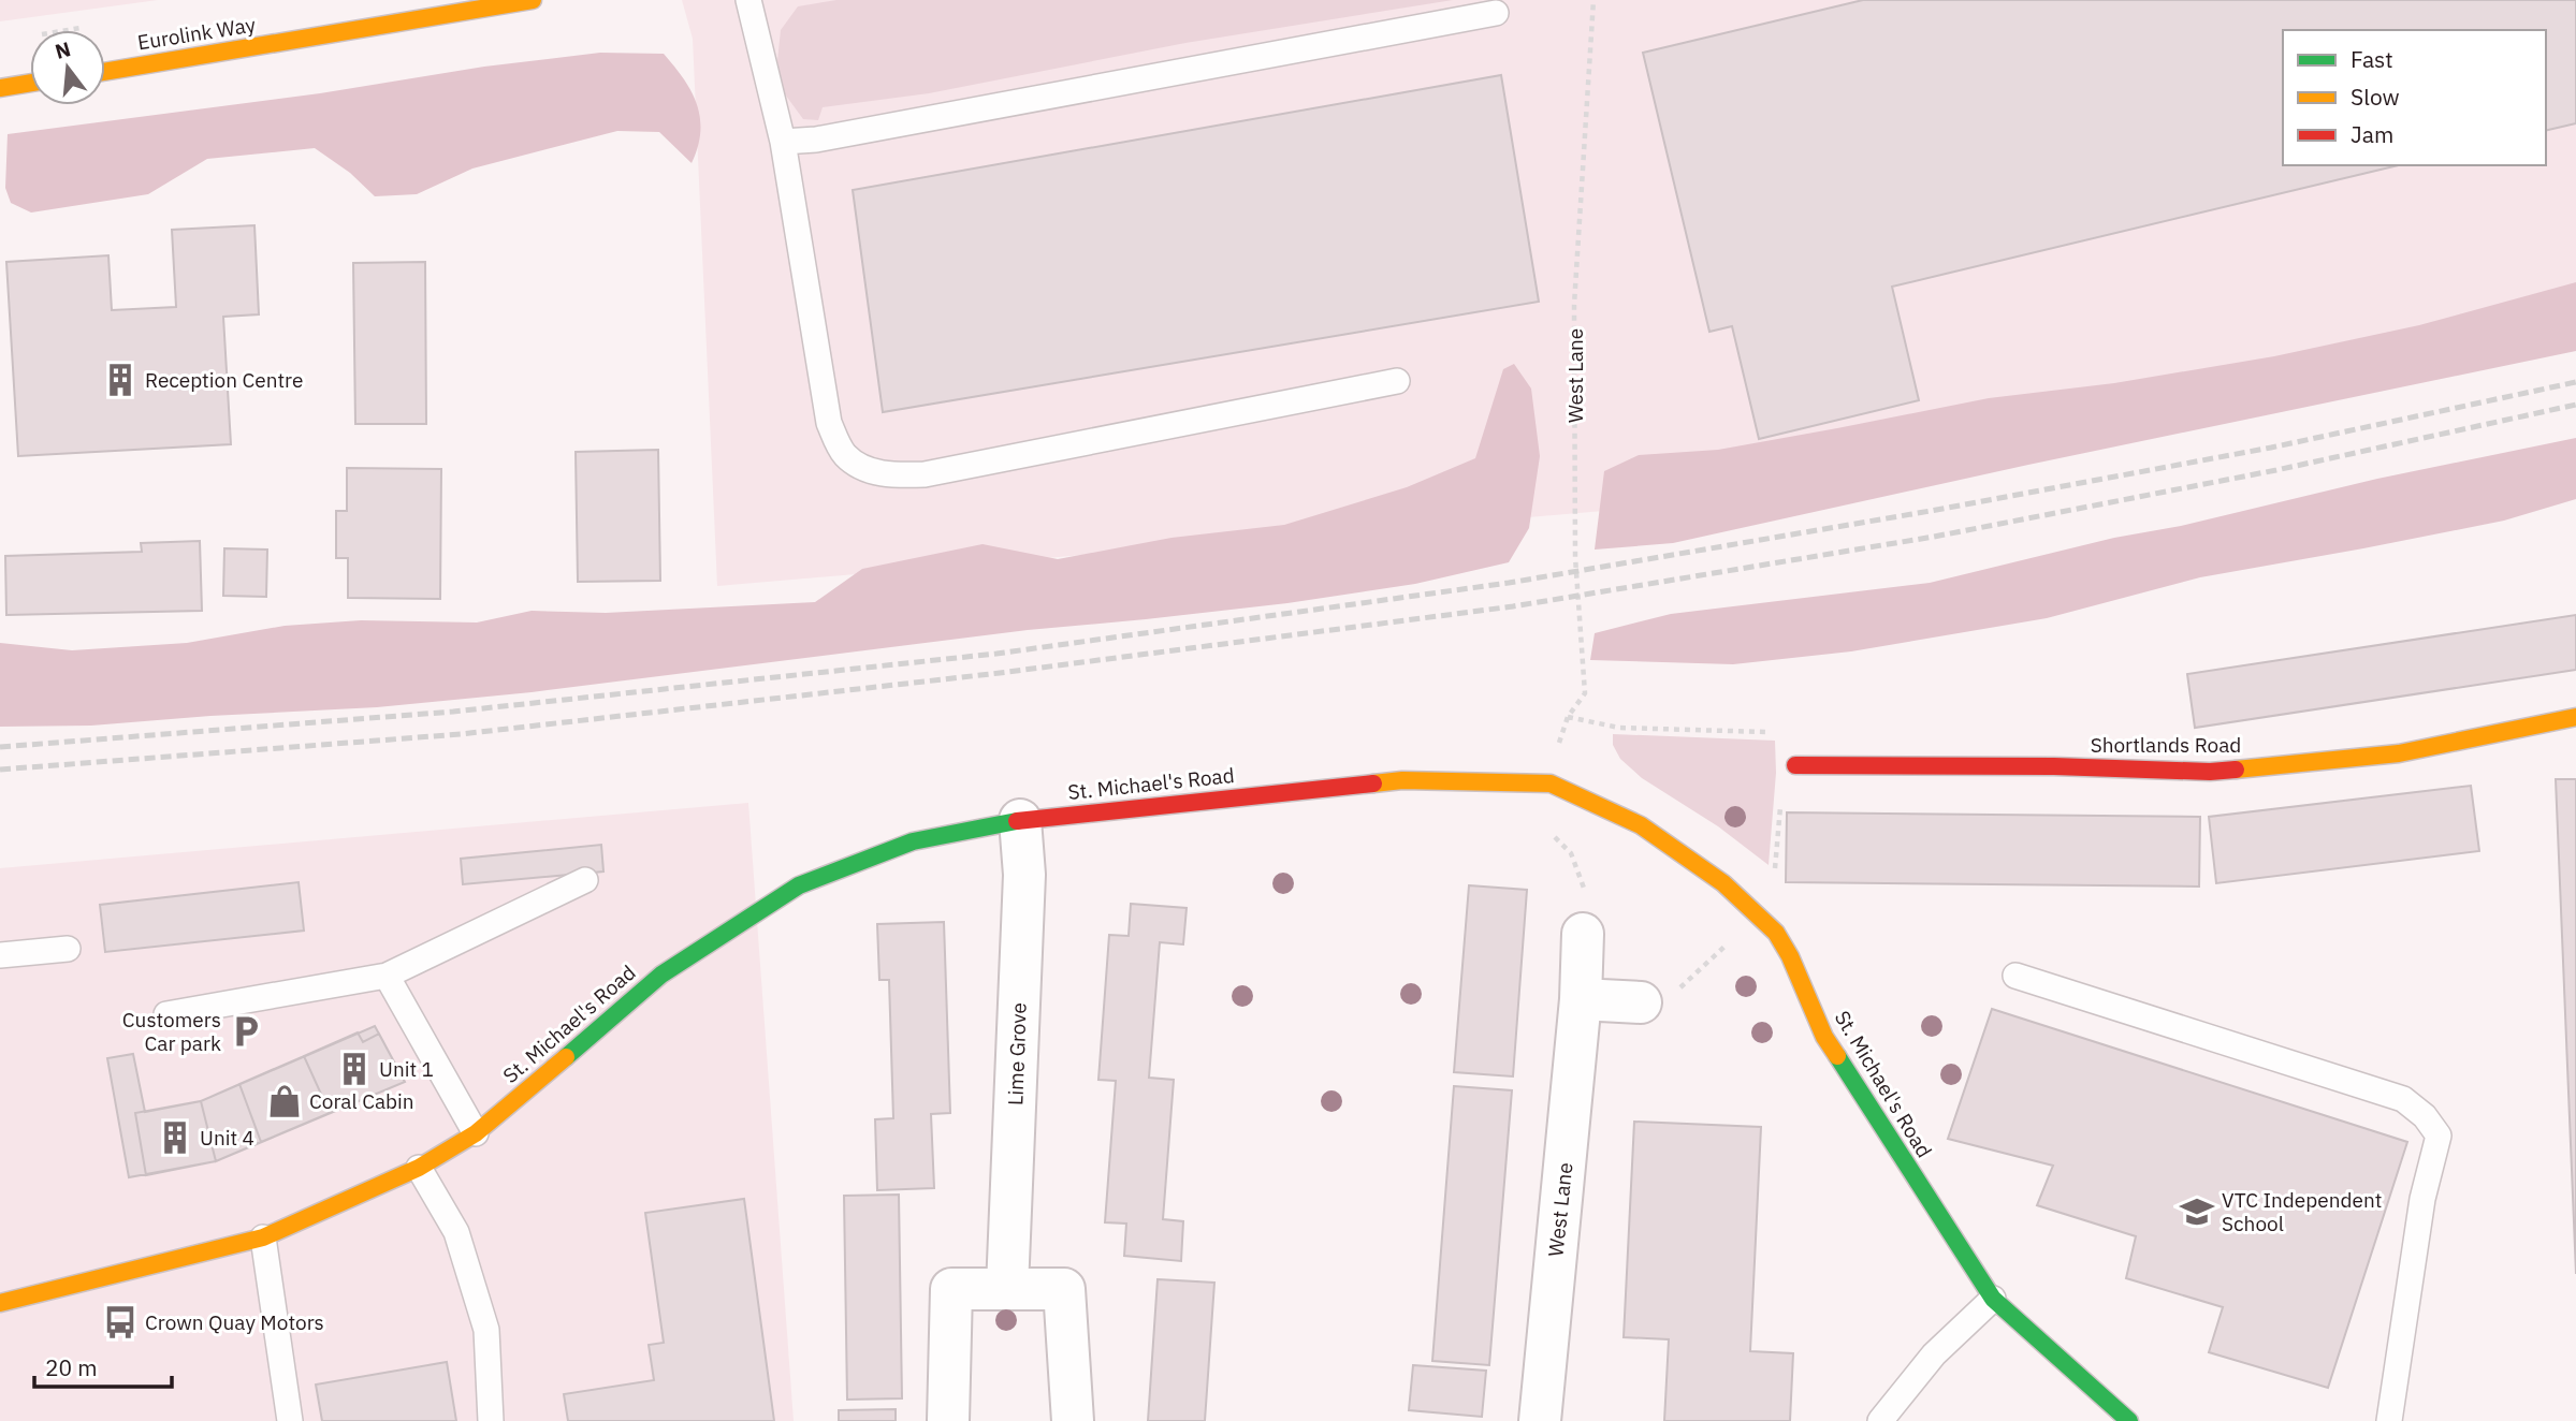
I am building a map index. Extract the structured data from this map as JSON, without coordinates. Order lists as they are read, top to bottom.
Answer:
{
  "streets": {
    "main road": ["Eurolink Way", "Shortlands Road", "St. Michael's Road"],
    "street": ["West Lane", "Lime Grove"]
  },
  "crossings": [
    ["St. Michael's Road", "Lime Grove"]
  ],
  "places": {
    "building": ["Reception Centre", "Unit 1", "Unit 4"],
    "parking": ["Customers Car park"],
    "shop": ["Coral Cabin"],
    "school or university": ["VTC Independent School"],
    "bus stop": ["Crown Quay Motors"]
  },
  "legend": ["Fast", "Slow", "Jam"],
  "scale_bar": "20 m",
  "north": "top"
}
